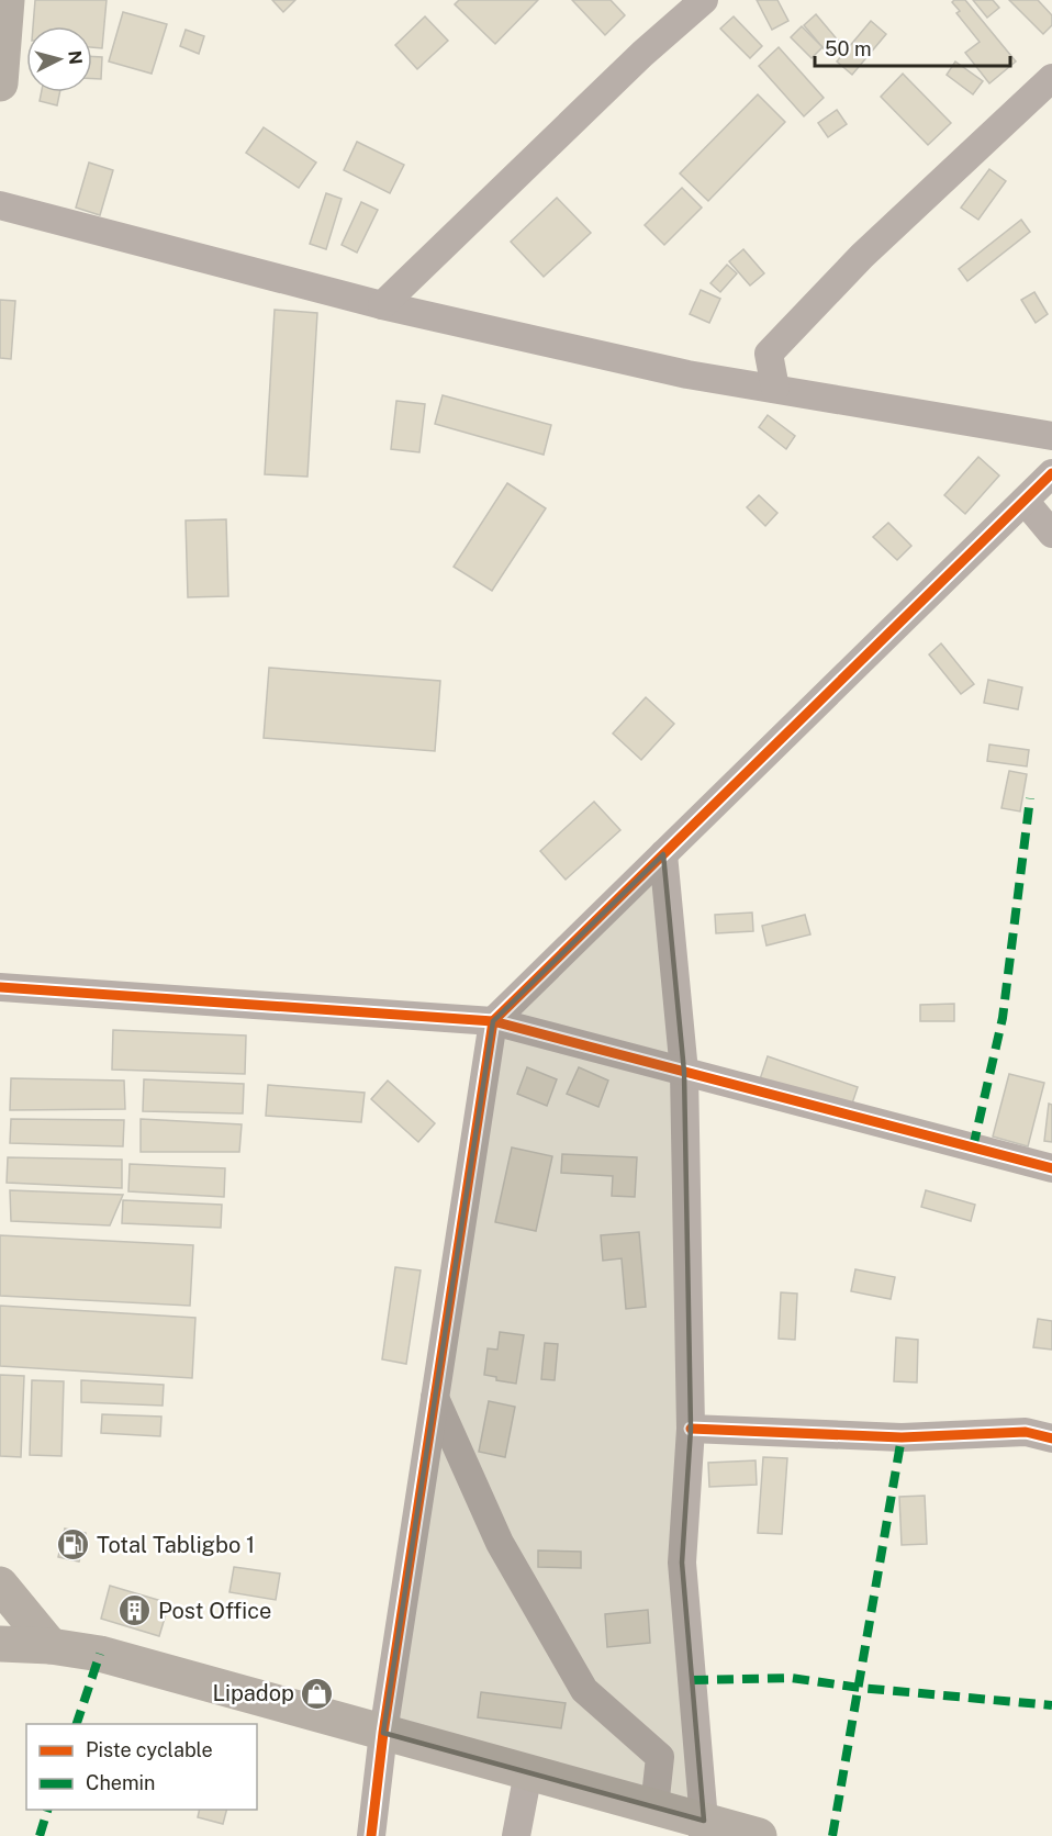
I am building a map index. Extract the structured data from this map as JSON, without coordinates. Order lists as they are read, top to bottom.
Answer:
{
  "places": {
    "fuel station": ["Total Tabligbo 1"],
    "building": ["Post Office"],
    "shop": ["Lipadop"]
  },
  "legend": ["Piste cyclable", "Chemin"],
  "scale_bar": "50 m",
  "north": "right"
}
